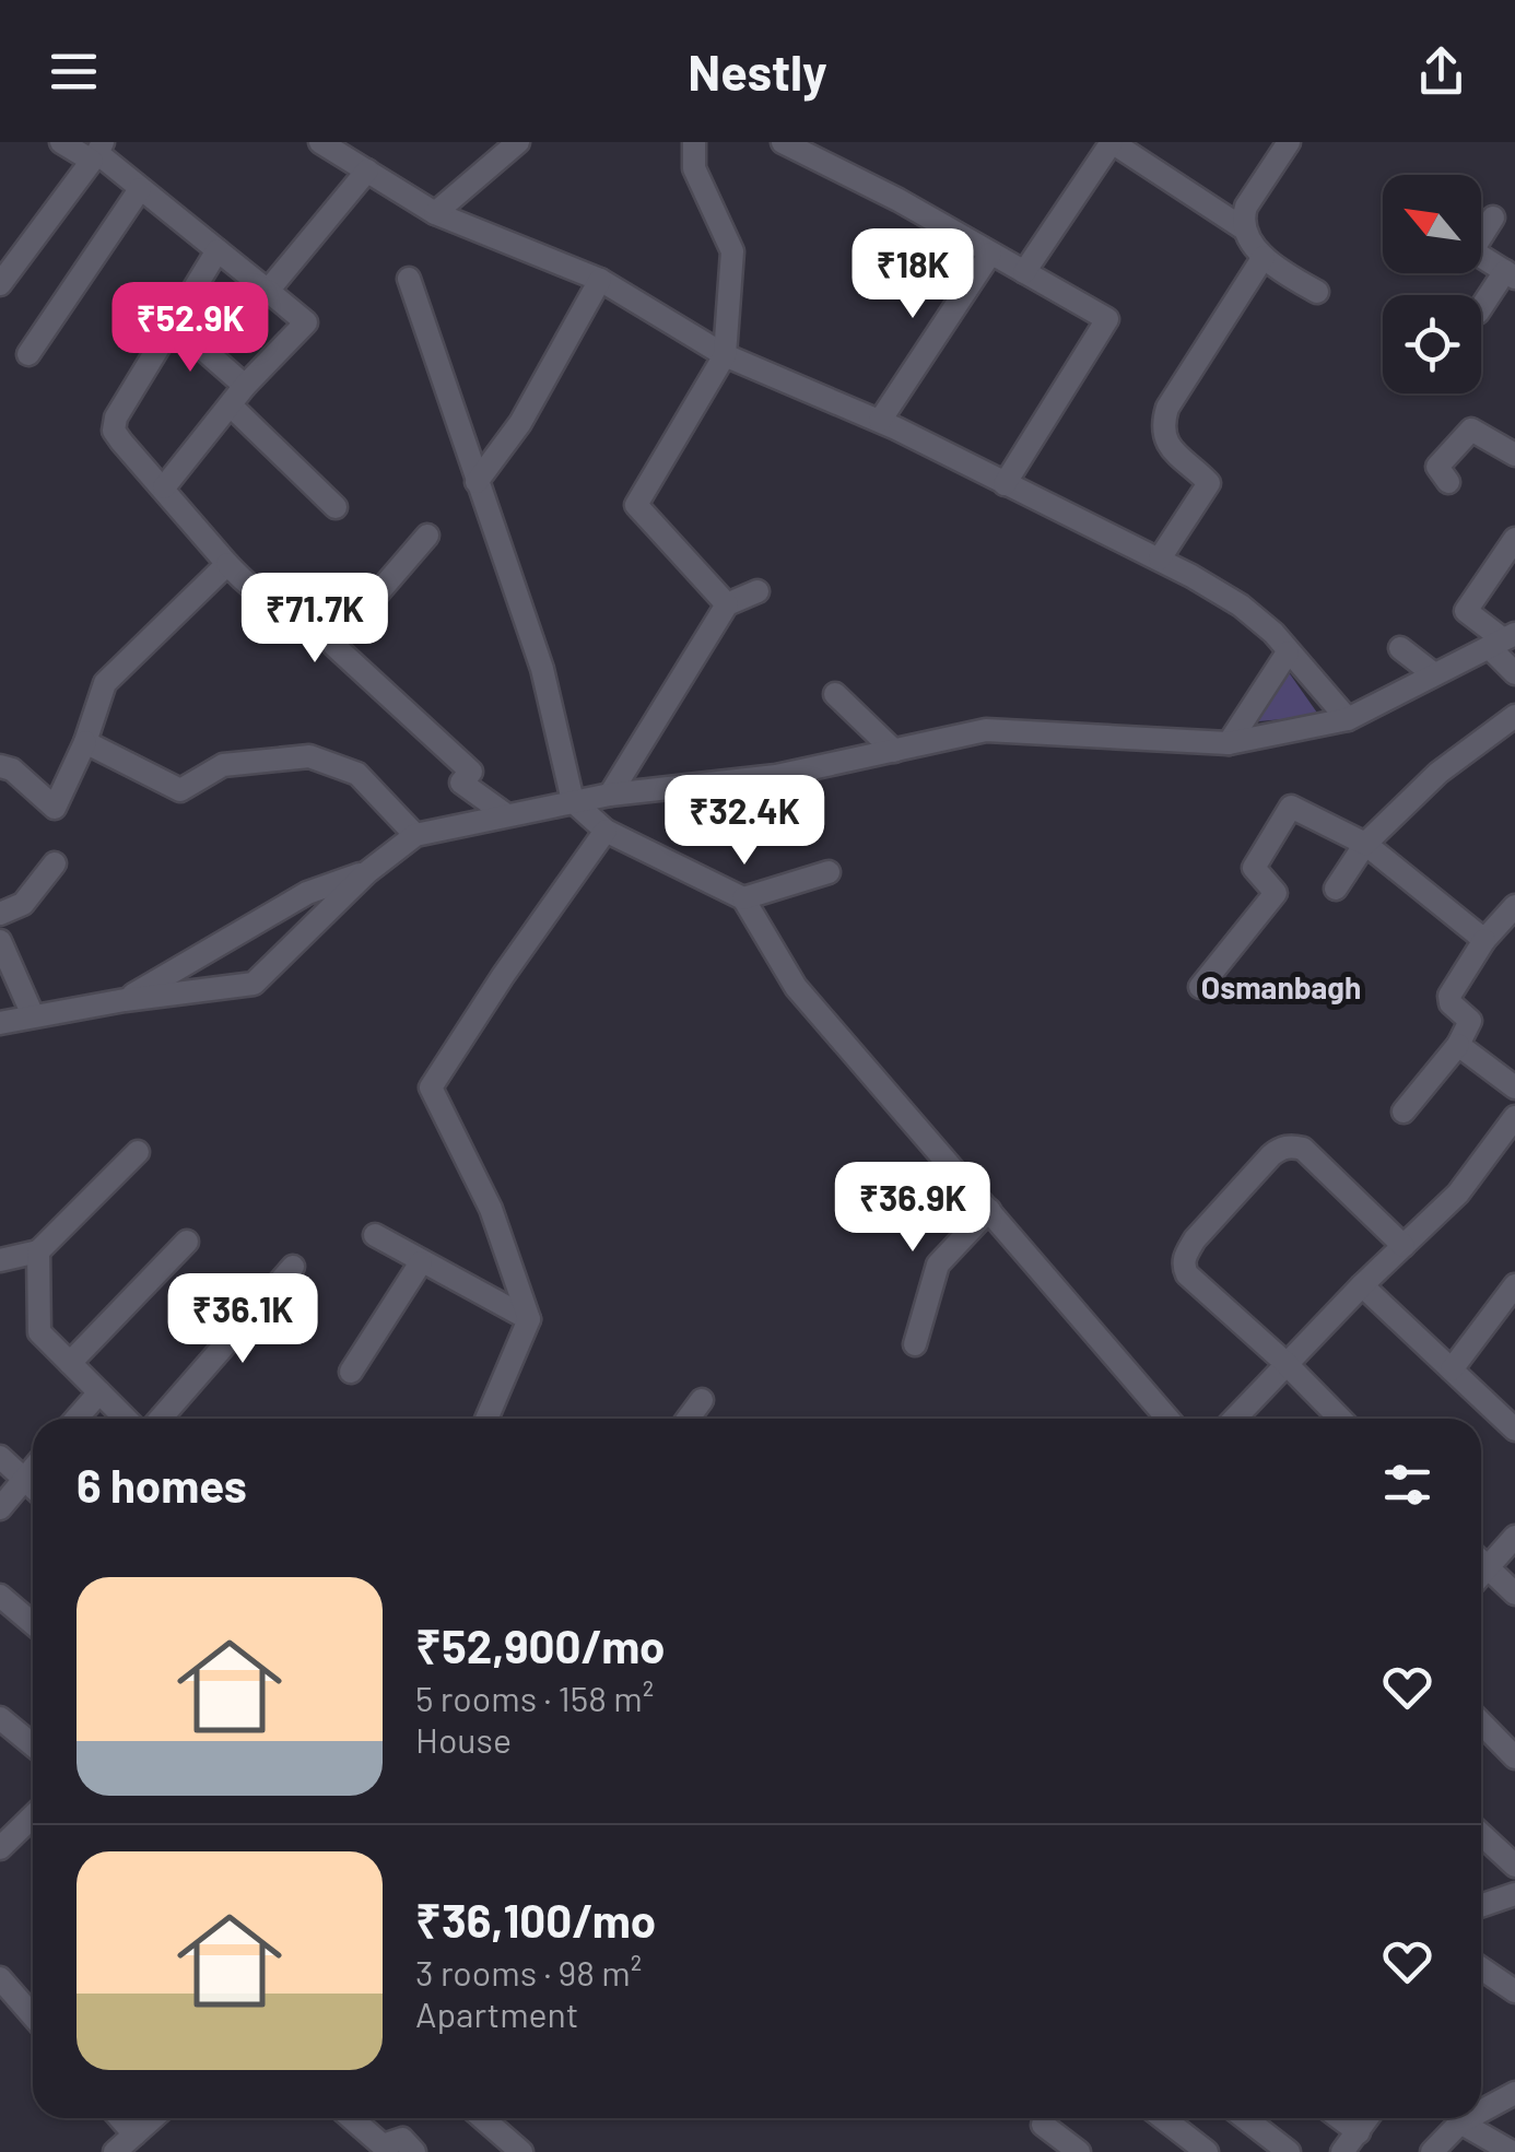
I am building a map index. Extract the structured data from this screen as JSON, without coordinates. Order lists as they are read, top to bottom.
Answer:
{
  "districts": ["Osmanbagh"],
  "north": "top left",
  "page": {
    "header": "Nestly",
    "price": [
      "₹18K",
      "₹52.9K",
      "₹71.7K",
      "₹32.4K",
      "₹36.9K",
      "₹36.1K"
    ],
    "heading": "6 homes",
    "list": [
      {
        "name": "₹52,900/mo",
        "note": "5 rooms · 158 m² · House"
      },
      {
        "name": "₹36,100/mo",
        "note": "3 rooms · 98 m² · Apartment"
      }
    ]
  }
}
